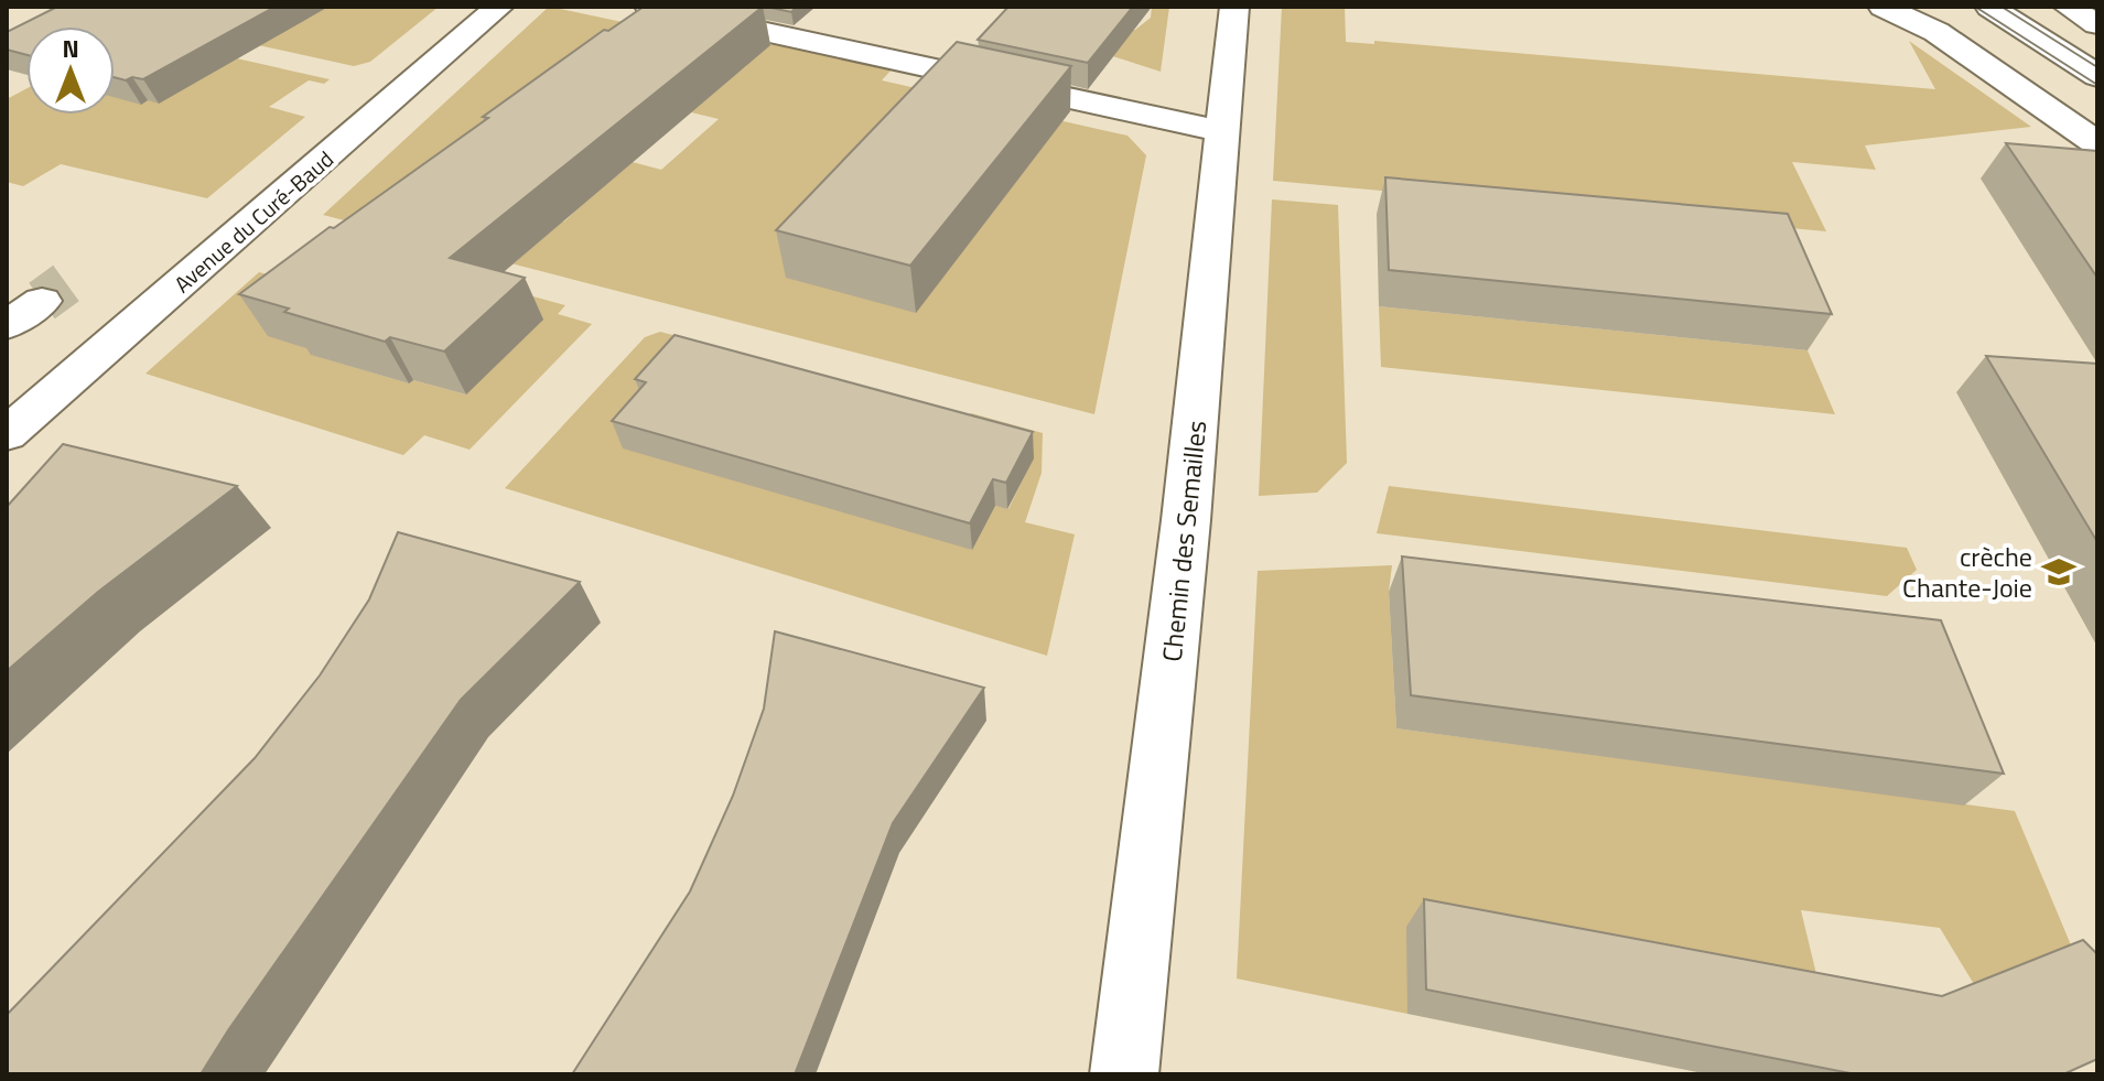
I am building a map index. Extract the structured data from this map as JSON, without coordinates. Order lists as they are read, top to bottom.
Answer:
{
  "streets": {
    "street": ["Avenue du Curé-Baud", "Chemin des Semailles"]
  },
  "places": {
    "school or university": ["crèche Chante-Joie"]
  },
  "north": "top"
}
